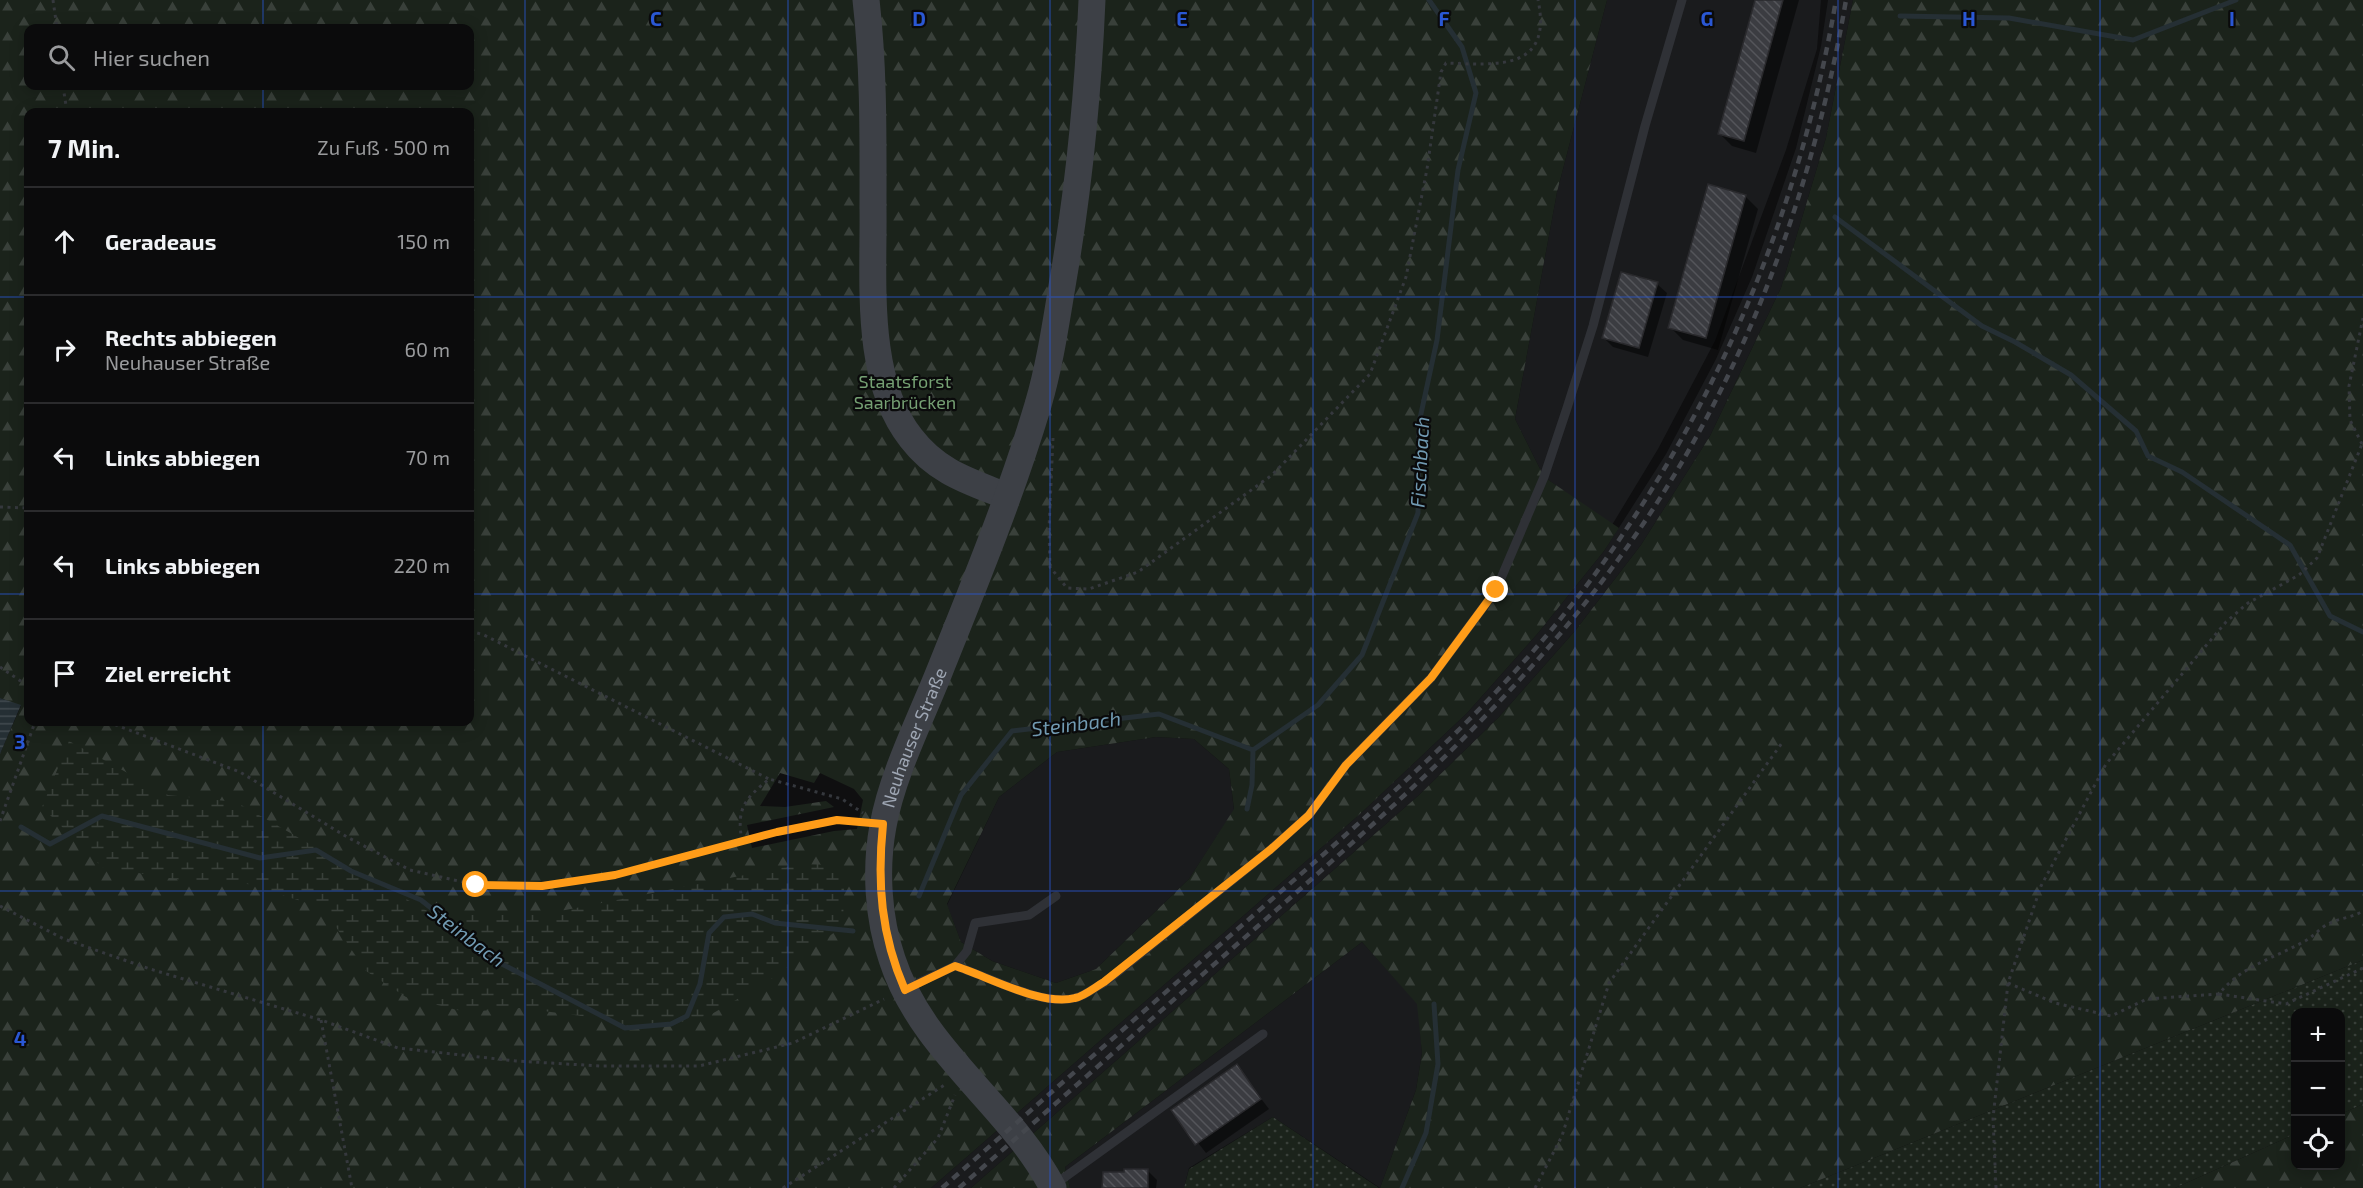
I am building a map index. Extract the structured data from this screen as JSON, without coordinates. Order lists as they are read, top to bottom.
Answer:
{
  "streets": {
    "main road": ["Neuhauser Straße"]
  },
  "water": ["Fischbach", "Steinbach"],
  "parks": ["Staatsforst Saarbrücken"],
  "page": {
    "search": "Hier suchen",
    "heading": ["7 Min.", "Zu Fuß · 500 m"],
    "list": [
      ["Geradeaus", "150 m"],
      ["Rechts abbiegen", "Neuhauser Straße", "60 m"],
      ["Links abbiegen", "70 m"],
      ["Links abbiegen", "220 m"],
      "Ziel erreicht"
    ],
    "map_buttons": ["+", "−"]
  },
  "grid": {
    "columns": [
      "C",
      "D",
      "E",
      "F",
      "G",
      "H",
      "I"
    ],
    "rows": ["3", "4"]
  }
}
